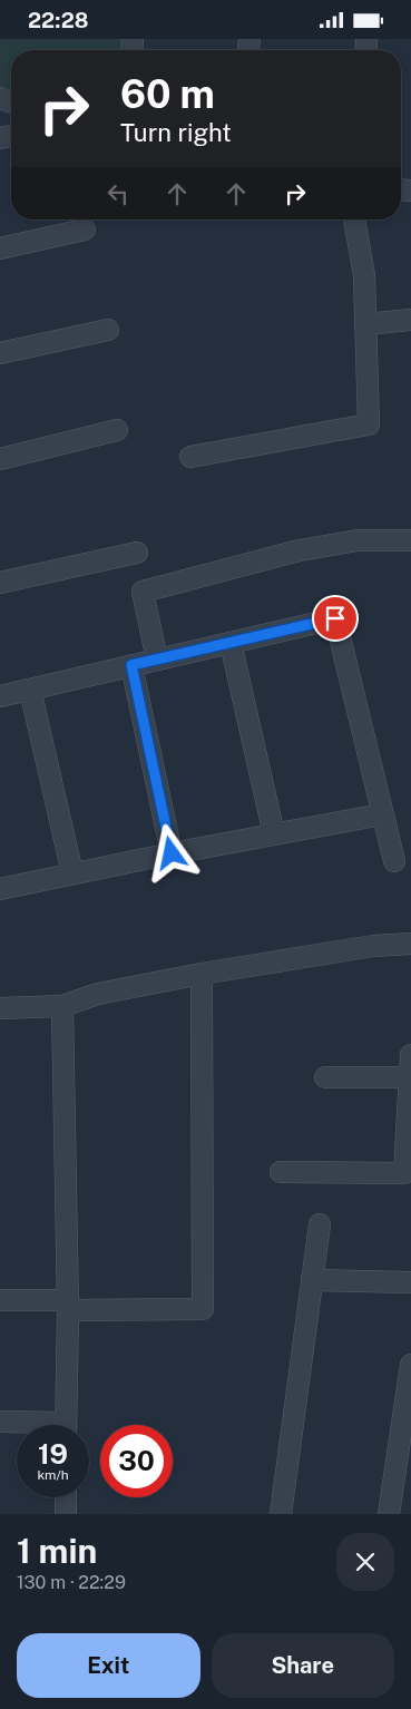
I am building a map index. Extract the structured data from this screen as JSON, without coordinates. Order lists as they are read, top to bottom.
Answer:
{
  "page": {
    "status": "22:28",
    "turn": ["60 m", "Turn right"],
    "speed": "19 km/h",
    "limit": "30",
    "heading": ["1 min", "130 m · 22:29"],
    "buttons": ["Exit", "Share"]
  }
}
